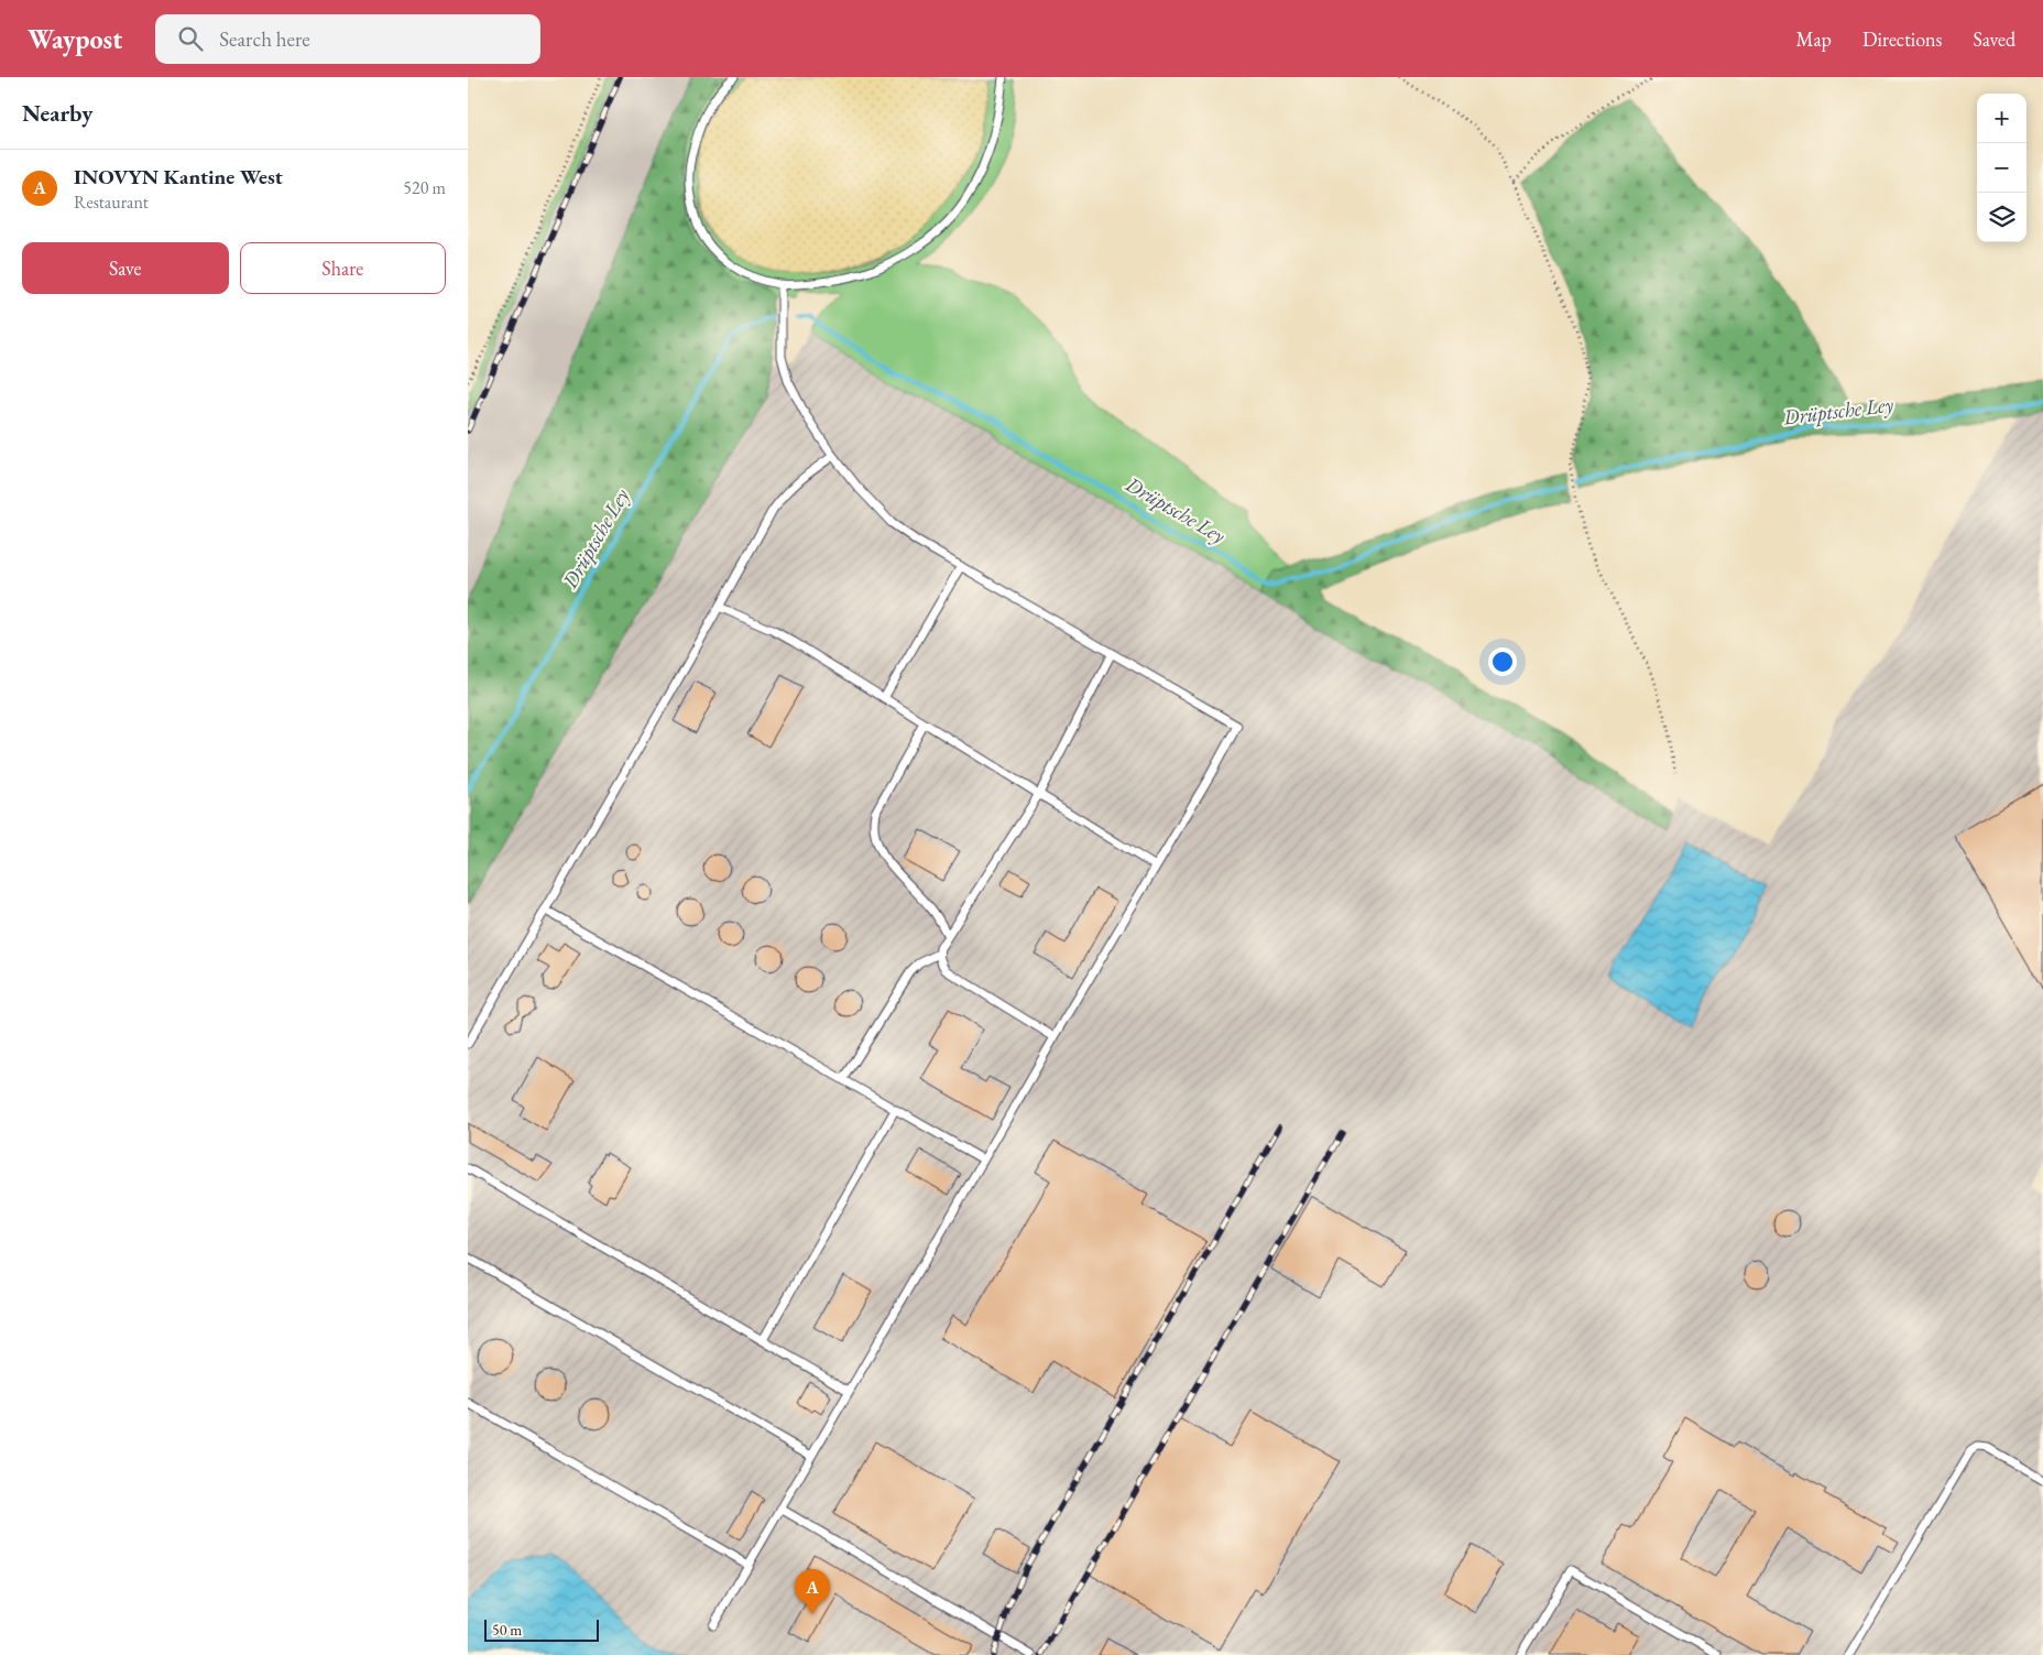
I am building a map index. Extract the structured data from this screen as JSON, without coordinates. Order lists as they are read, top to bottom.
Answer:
{
  "water": ["Drüptsche Ley"],
  "scale_bar": "50 m",
  "page": {
    "header": "Waypost",
    "search": "Search here",
    "nav": ["Map", "Directions", "Saved"],
    "heading": "Nearby",
    "map_buttons": ["+", "−"],
    "list": [
      {
        "mark": "A",
        "name": "INOVYN Kantine West",
        "note": "Restaurant",
        "value": "520 m"
      }
    ],
    "buttons": ["Save", "Share"],
    "pins": "A",
    "scale": "50 m"
  }
}
